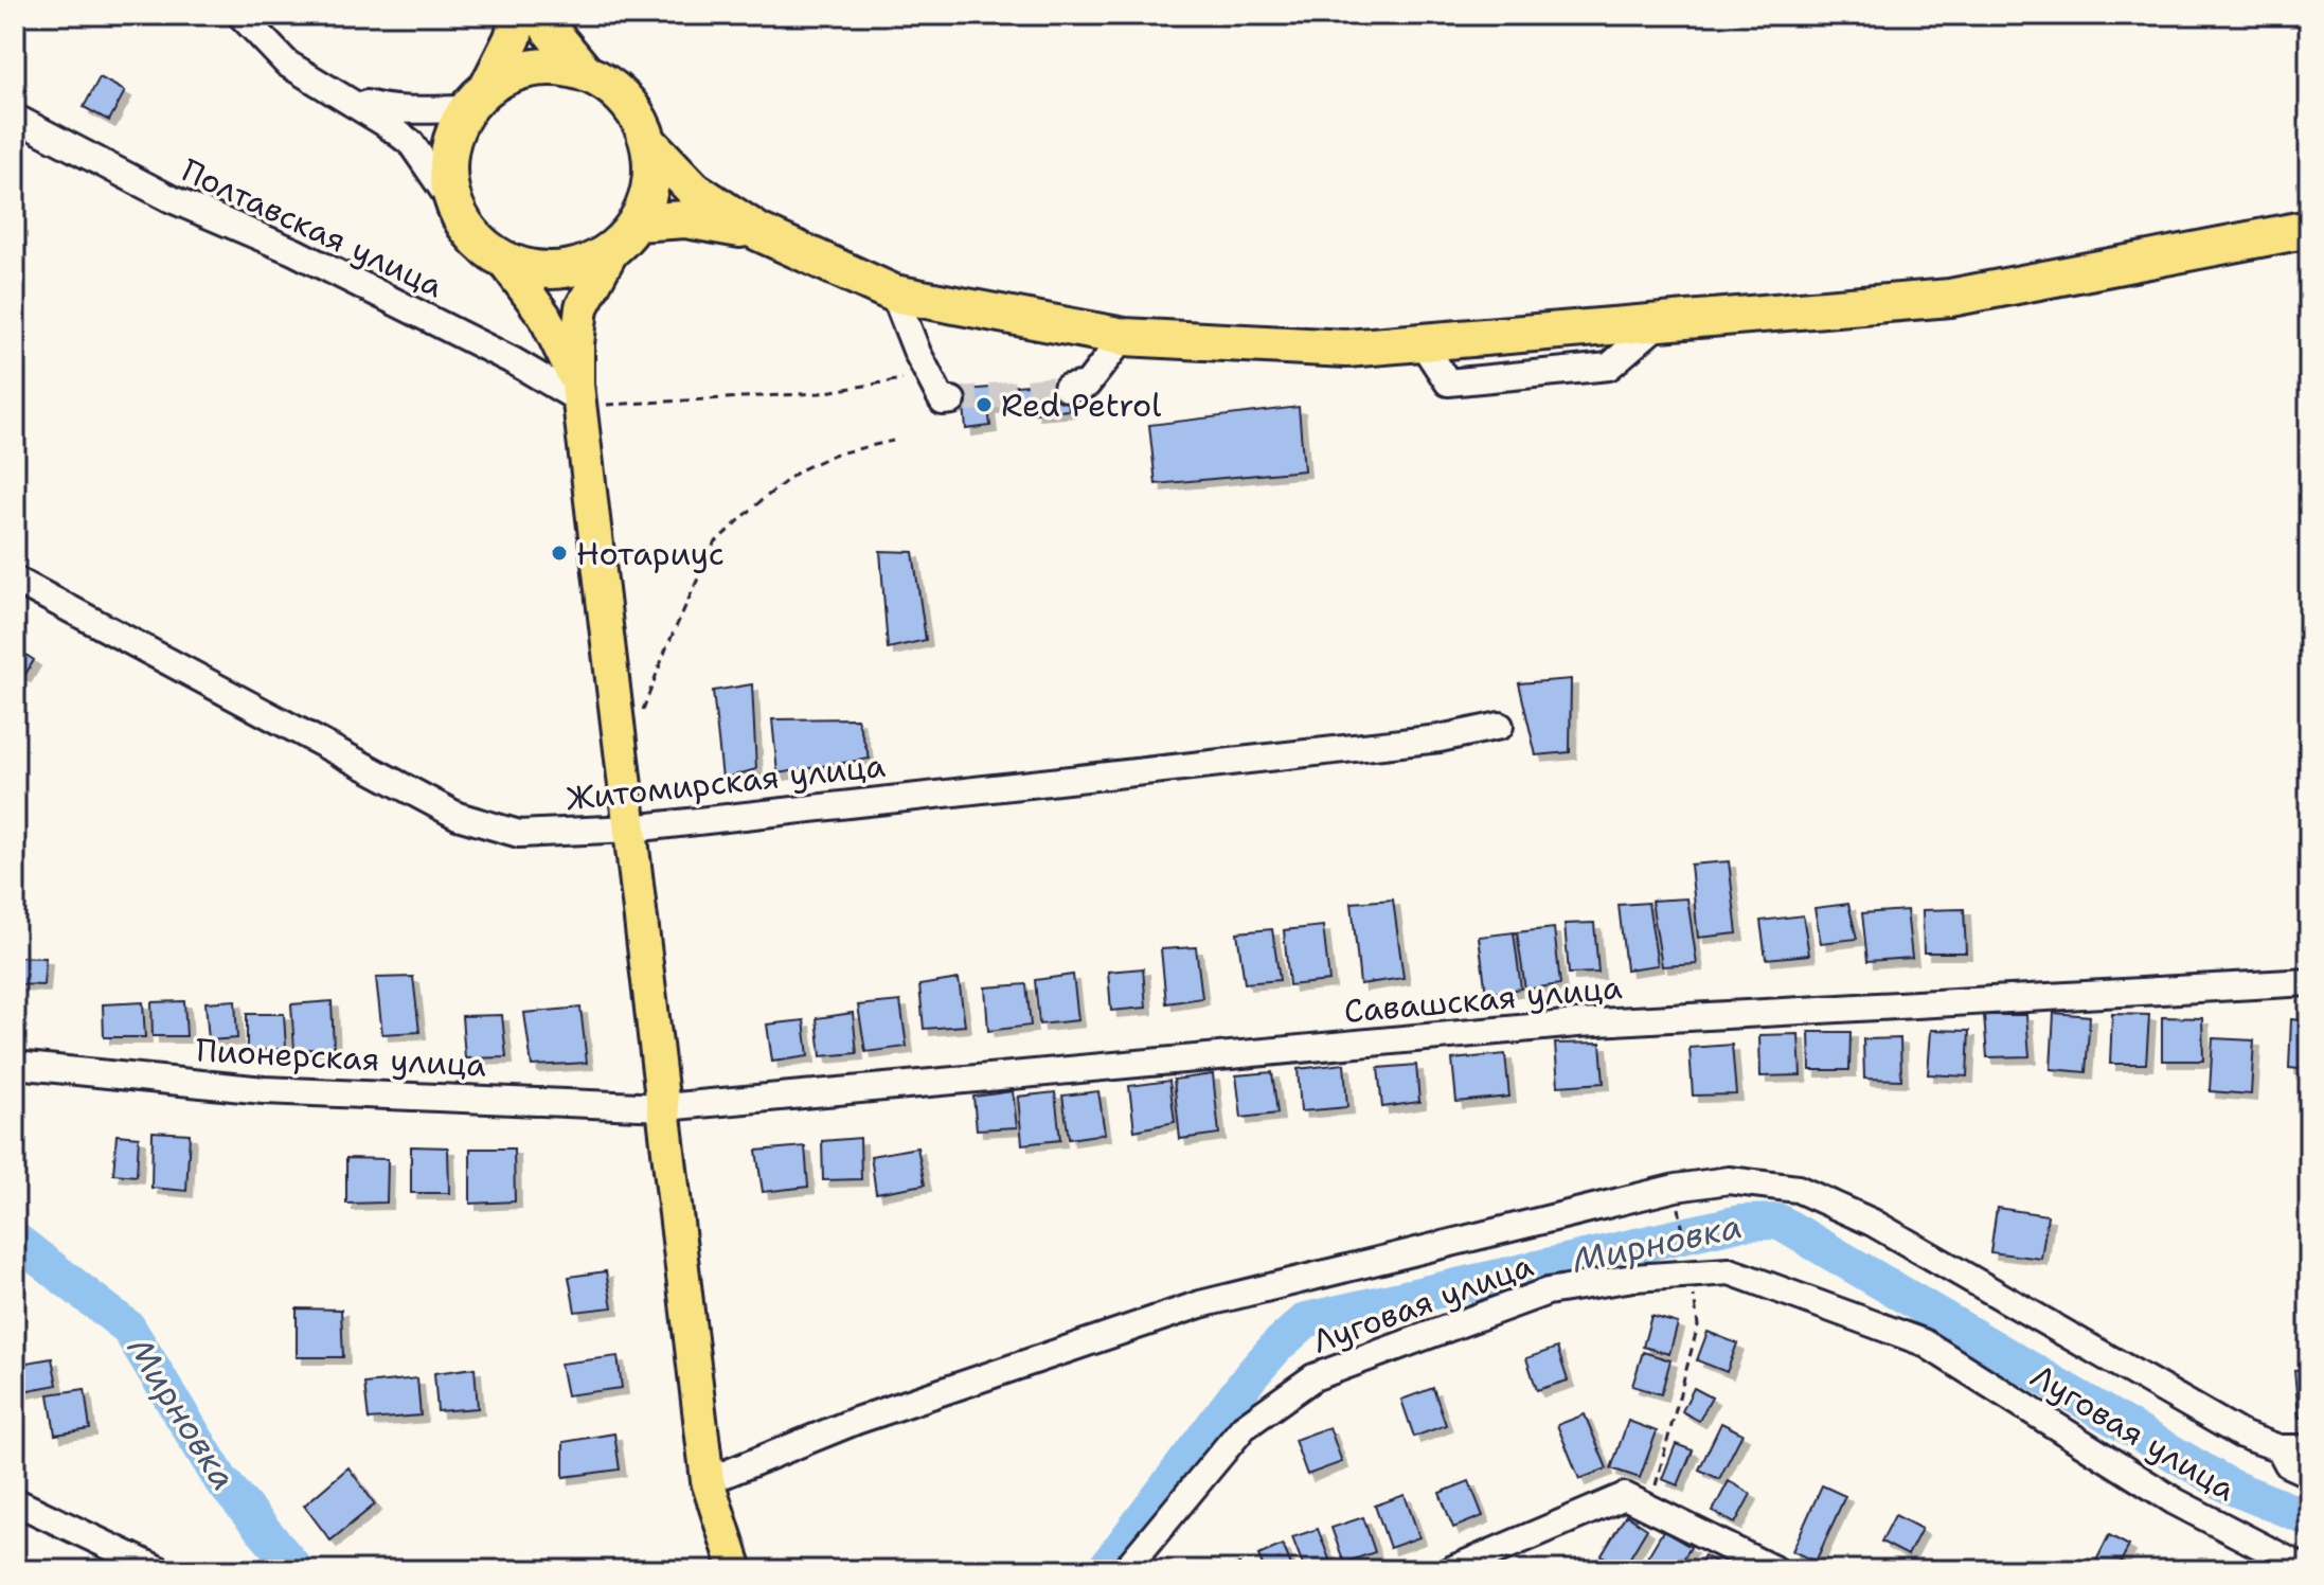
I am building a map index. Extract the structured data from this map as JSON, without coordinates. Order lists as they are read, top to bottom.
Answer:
{
  "streets": {
    "street": [
      "Полтавская улица",
      "Житомирская улица",
      "Савашская улица",
      "Пионерская улица",
      "Луговая улица"
    ]
  },
  "crossings": [
    ["Савашская улица", "Пионерская улица"]
  ],
  "water": ["Мирновка"],
  "places": ["Red Petrol", "Нотариус"]
}
